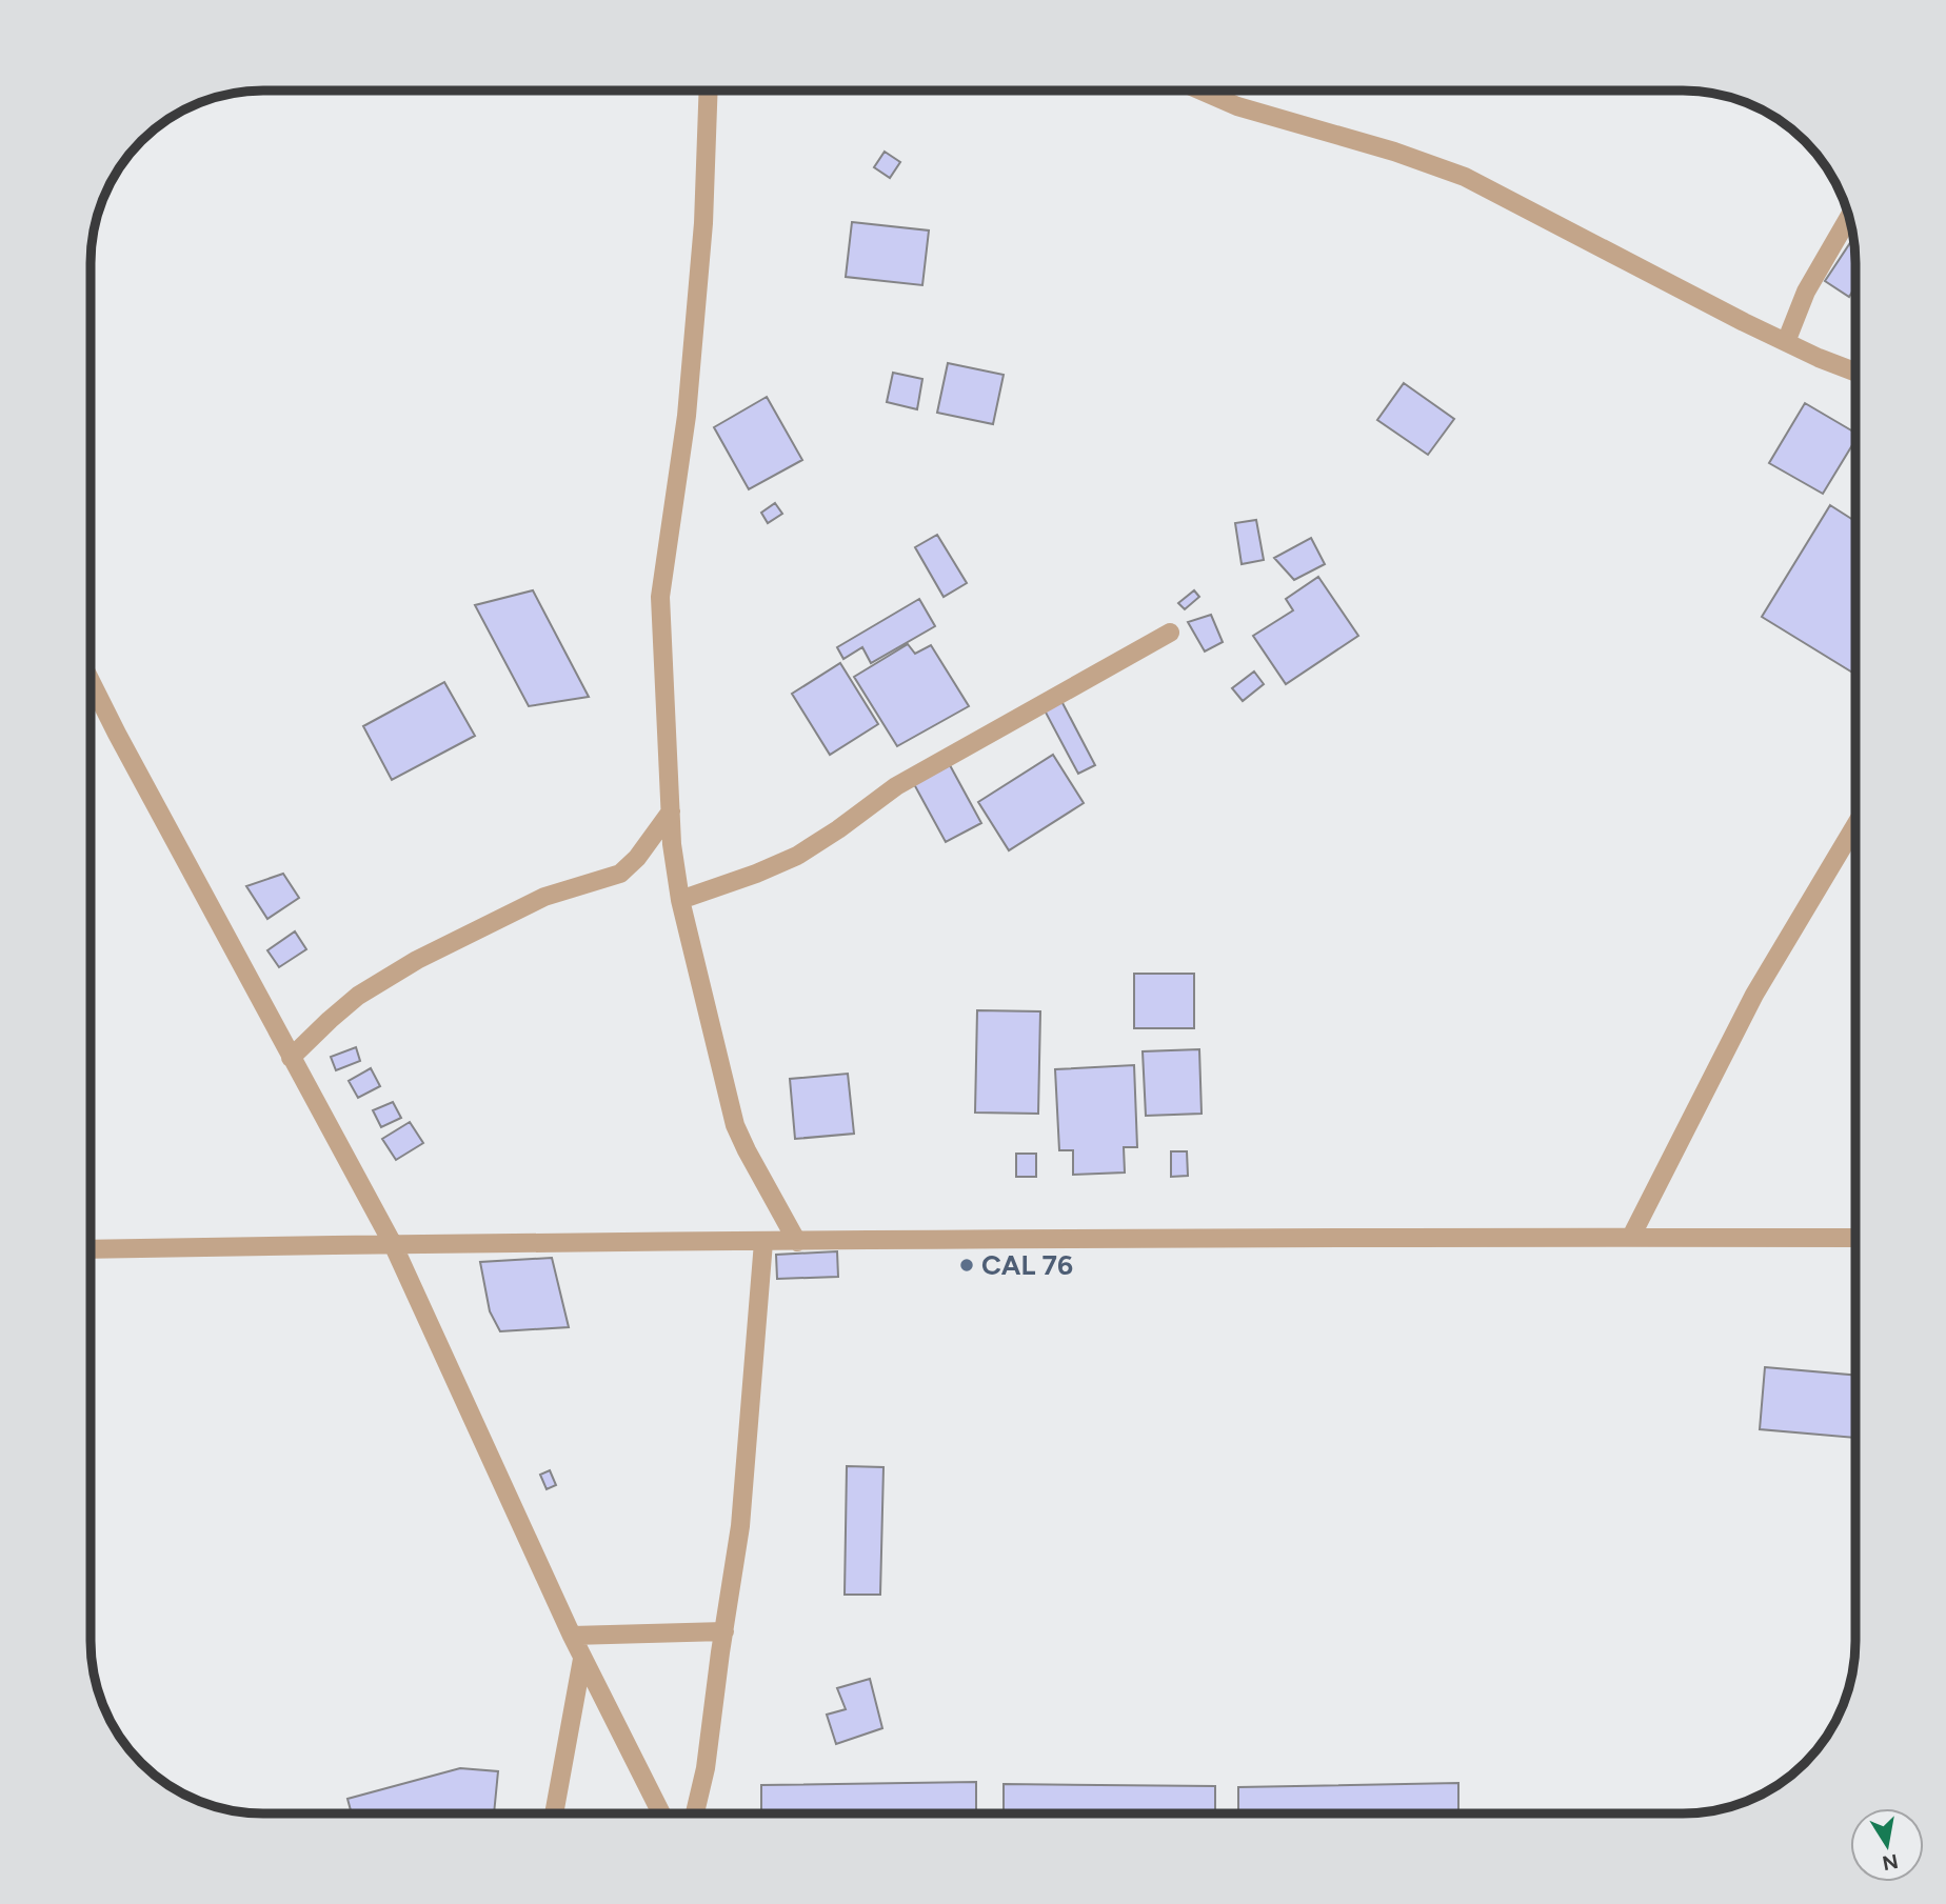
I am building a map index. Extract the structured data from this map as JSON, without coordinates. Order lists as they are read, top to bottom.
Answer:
{
  "places": ["CAL 76"],
  "north": "bottom"
}
